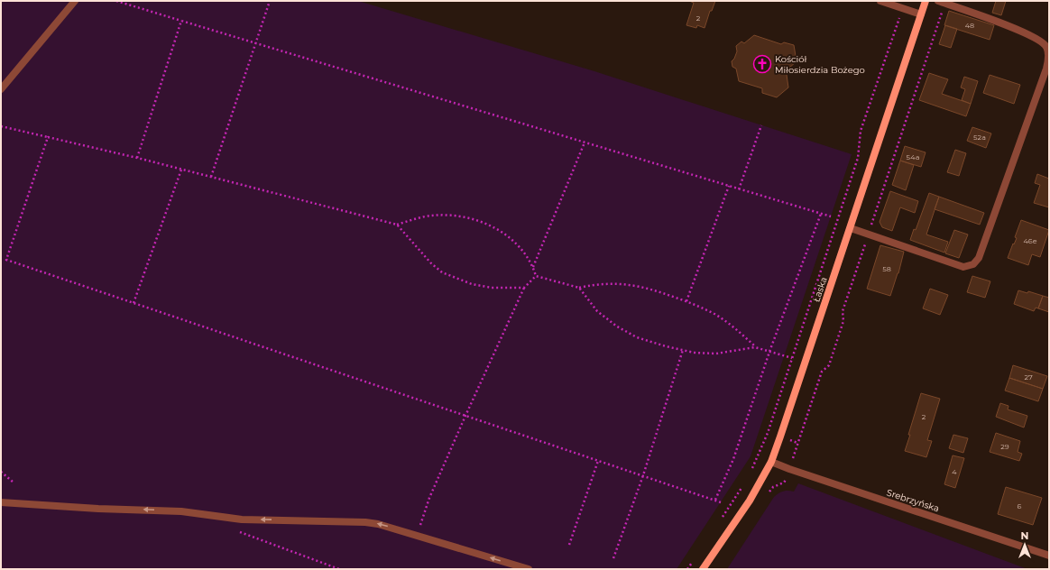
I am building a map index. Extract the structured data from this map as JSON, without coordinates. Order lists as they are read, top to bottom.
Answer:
{
  "streets": {
    "main road": ["Łaska"],
    "street": ["Srebrzyńska"]
  },
  "crossings": [
    ["Łaska", "Srebrzyńska"]
  ],
  "places": {
    "church": ["Kościół Miłosierdzia Bożego"]
  },
  "house_numbers": [
    "2",
    "48",
    "52a",
    "54a",
    "46e",
    "58",
    "27",
    "2",
    "29",
    "4",
    "6"
  ],
  "north": "top"
}
